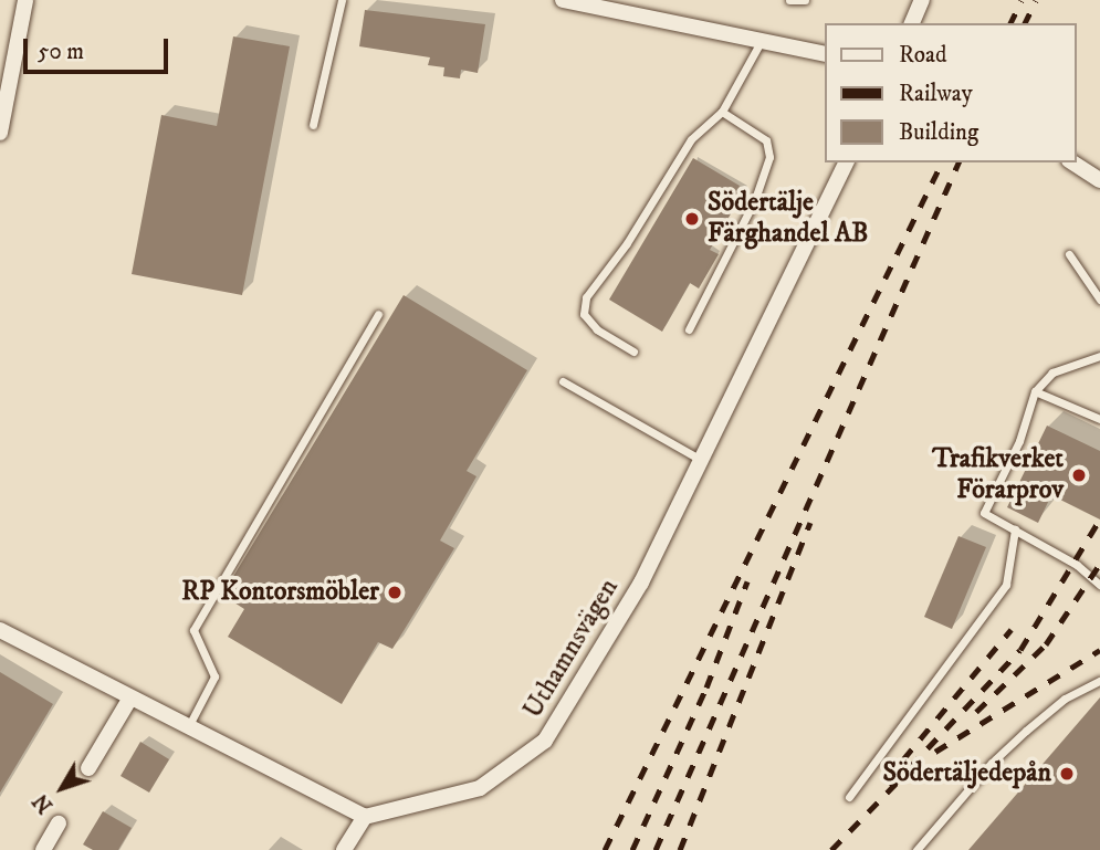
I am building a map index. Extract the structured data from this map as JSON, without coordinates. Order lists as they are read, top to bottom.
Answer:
{
  "streets": {
    "street": ["Uthamnsvägen"]
  },
  "places": [
    "Södertälje Färghandel AB",
    "Trafikverket Förarprov",
    "RP Kontorsmöbler",
    "Södertäljedepån"
  ],
  "legend": ["Road", "Railway", "Building"],
  "scale_bar": "50 m",
  "north": "bottom left"
}
